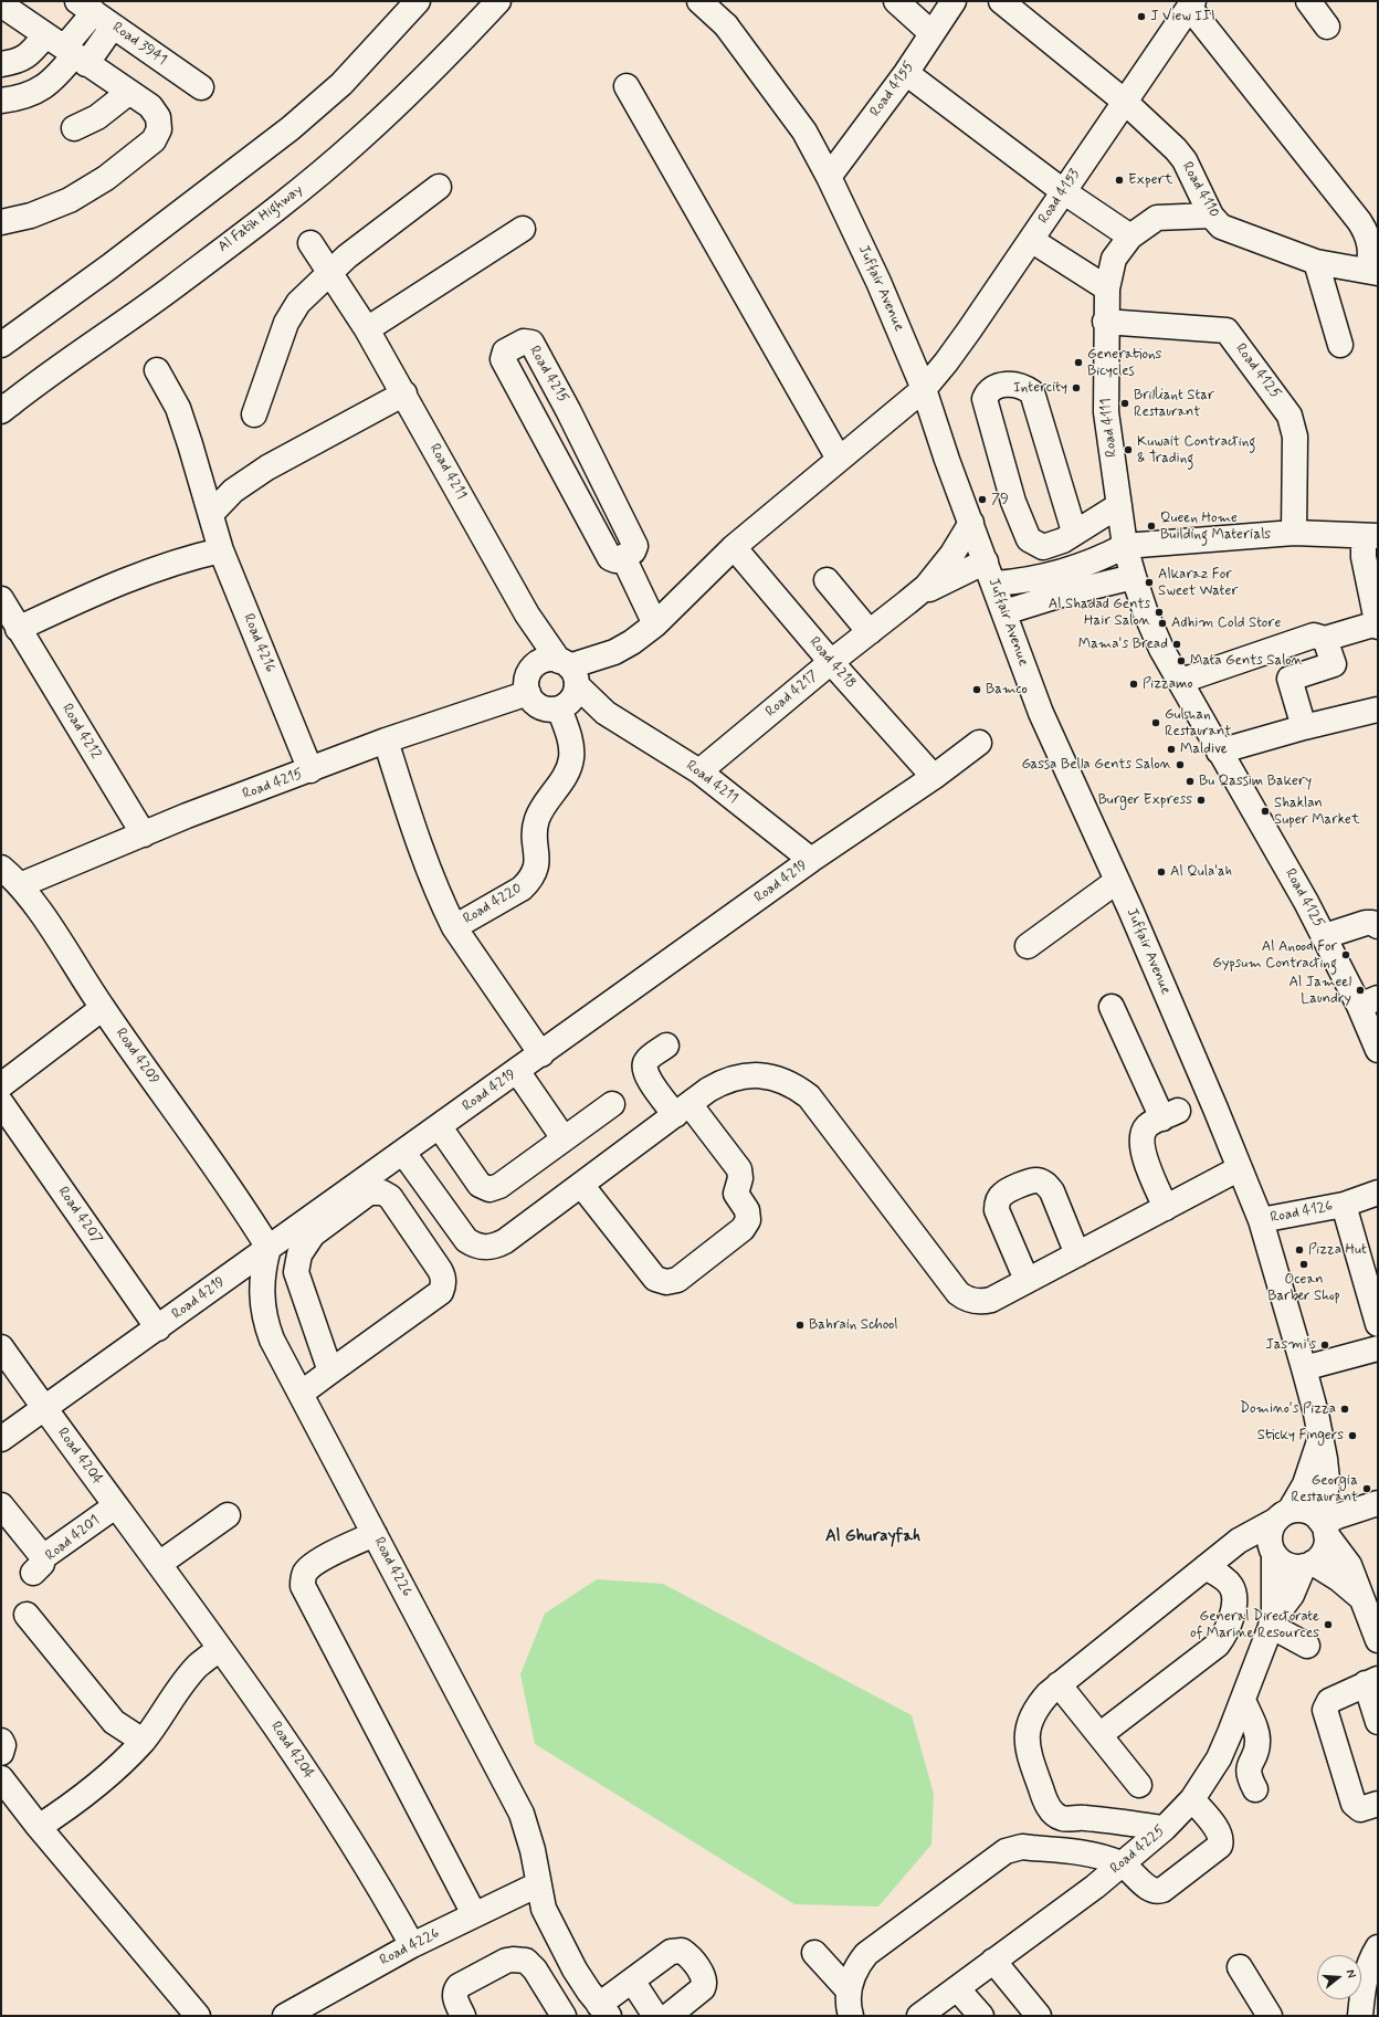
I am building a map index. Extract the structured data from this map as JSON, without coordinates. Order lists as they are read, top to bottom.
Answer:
{
  "streets": {
    "street": [
      "Road 3941",
      "Road 4155",
      "Road 4110",
      "Road 4153",
      "Al Fatih Highway",
      "Juffair Avenue",
      "Road 4125",
      "Road 4215",
      "Road 4111",
      "Road 4211",
      "Road 4216",
      "Road 4218",
      "Road 4217",
      "Road 4212",
      "Road 4219",
      "Road 4220",
      "Road 4209",
      "Road 4126",
      "Road 4207",
      "Road 4204",
      "Road 4201",
      "Road 4226",
      "Road 4225"
    ]
  },
  "crossings": [
    ["Road 4155", "Juffair Avenue"],
    ["Road 4110", "Road 4153"],
    ["Road 4110", "Road 4111"],
    ["Road 4153", "Juffair Avenue"],
    ["Juffair Avenue", "Road 4217"],
    ["Juffair Avenue", "Road 4126"],
    ["Juffair Avenue", "Road 4225"],
    ["Road 4125", "Road 4111"],
    ["Road 4215", "Road 4211"],
    ["Road 4215", "Road 4216"],
    ["Road 4215", "Road 4212"],
    ["Road 4215", "Road 4220"],
    ["Road 4215", "Road 4209"],
    ["Road 4211", "Road 4217"],
    ["Road 4211", "Road 4219"],
    ["Road 4211", "Road 4220"],
    ["Road 4218", "Road 4217"],
    ["Road 4218", "Road 4219"],
    ["Road 4219", "Road 4220"],
    ["Road 4219", "Road 4209"],
    ["Road 4219", "Road 4207"],
    ["Road 4219", "Road 4204"],
    ["Road 4219", "Road 4226"],
    ["Road 4209", "Road 4226"],
    ["Road 4204", "Road 4201"],
    ["Road 4204", "Road 4226"]
  ],
  "districts": ["Al Ghurayfah"],
  "places": [
    "J View III",
    "Expert",
    "Generations Bicycles",
    "Intercity",
    "Brilliant Star Restaurant",
    "Kuwait Contracting & Trading",
    "79",
    "Queen Home Building Materials",
    "Alkaraz For Sweet Water",
    "Al Shadad Gents Hair Salon",
    "Adhim Cold Store",
    "Mama's Bread",
    "Mata Gents Salon",
    "Pizzamo",
    "Bamco",
    "Gulshan Restaurant",
    "Maldive",
    "Gassa Bella Gents Salon",
    "Bu Qassim Bakery",
    "Burger Express",
    "Shaklan Super Market",
    "Al Qula'ah",
    "Al Anood For Gypsum Contracting",
    "Al Jameel Laundry",
    "Pizza Hut",
    "Ocean Barber Shop",
    "Bahrain School",
    "Jasmi's",
    "Domino's Pizza",
    "Sticky Fingers",
    "Georgia Restaurant",
    "General Directorate of Marine Resources"
  ],
  "north": "right"
}
